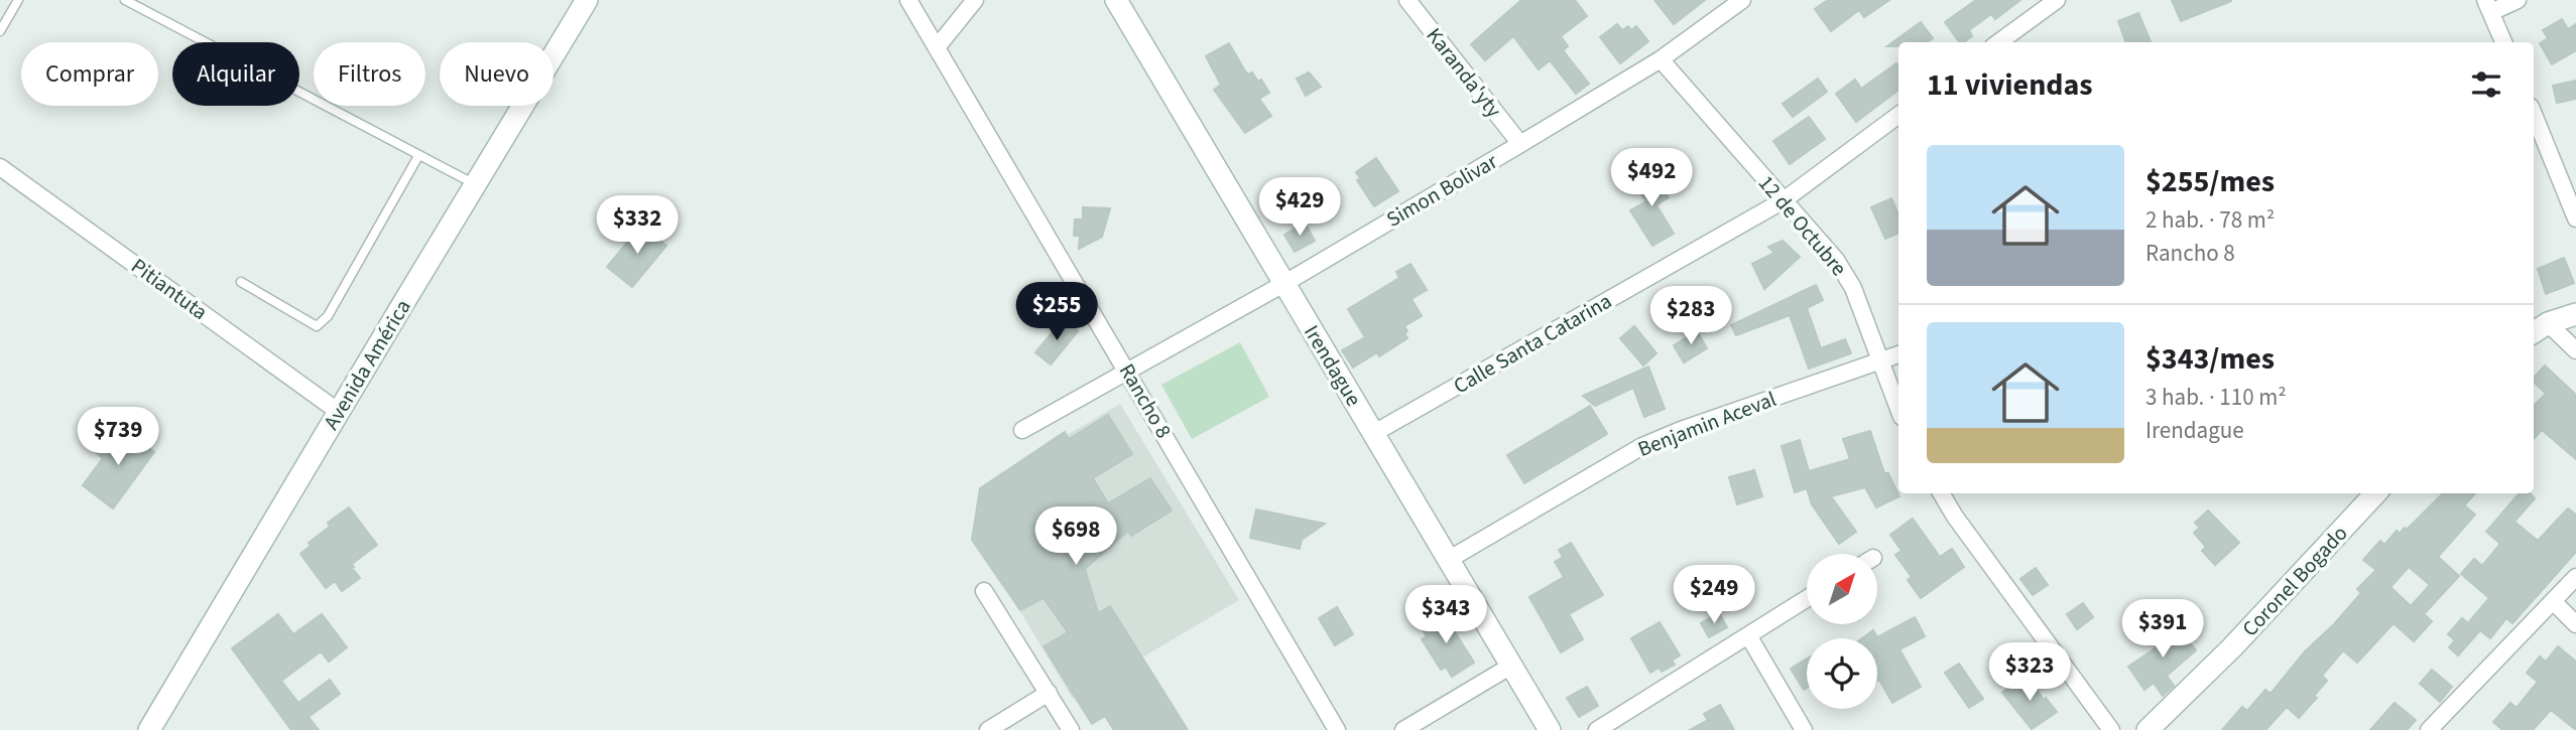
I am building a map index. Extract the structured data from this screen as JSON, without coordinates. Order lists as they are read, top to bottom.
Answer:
{
  "streets": {
    "street": [
      "Karanda'yty",
      "Simon Bolivar",
      "12 de Octubre",
      "Pitiantuta",
      "Calle Santa Catarina",
      "Avenida América",
      "Irendague",
      "Rancho 8",
      "Benjamin Aceval",
      "Coronel Bogado"
    ]
  },
  "crossings": [
    ["Karanda'yty", "Simon Bolivar"],
    ["Simon Bolivar", "12 de Octubre"],
    ["Simon Bolivar", "Irendague"],
    ["Simon Bolivar", "Rancho 8"],
    ["12 de Octubre", "Calle Santa Catarina"],
    ["12 de Octubre", "Benjamin Aceval"],
    ["Pitiantuta", "Avenida América"],
    ["Calle Santa Catarina", "Irendague"],
    ["Irendague", "Benjamin Aceval"]
  ],
  "north": "top right",
  "page": {
    "chip": [
      "Comprar",
      "Alquilar",
      "Filtros",
      "Nuevo"
    ],
    "heading": "11 viviendas",
    "list": [
      {
        "name": "$255/mes",
        "note": "2 hab. · 78 m² · Rancho 8"
      },
      {
        "name": "$343/mes",
        "note": "3 hab. · 110 m² · Irendague"
      }
    ],
    "price": [
      "$492",
      "$429",
      "$332",
      "$255",
      "$283",
      "$739",
      "$698",
      "$249",
      "$343",
      "$391",
      "$323"
    ]
  }
}
